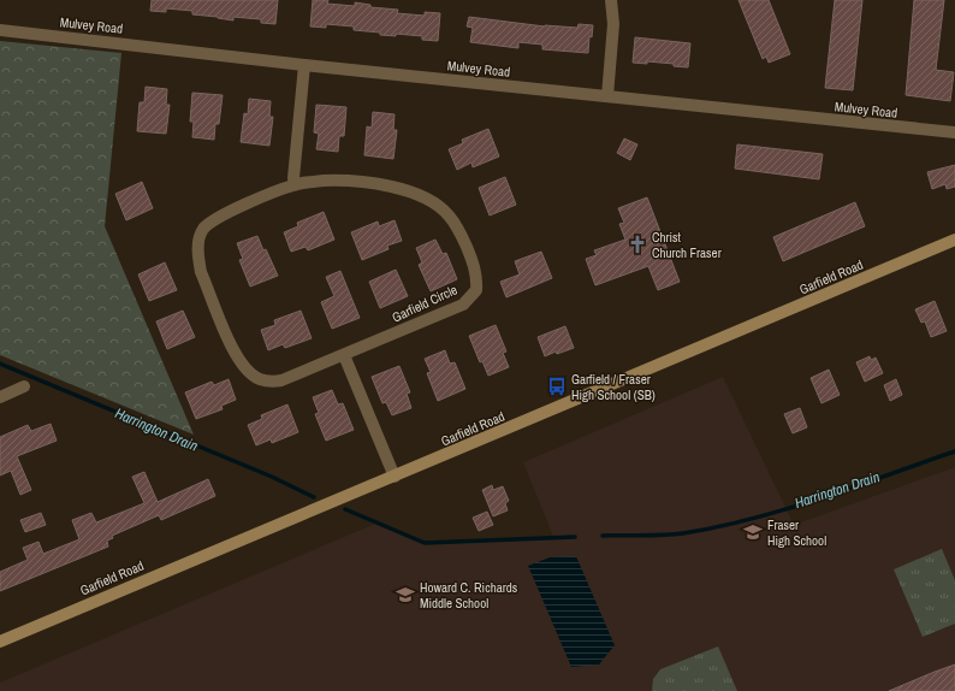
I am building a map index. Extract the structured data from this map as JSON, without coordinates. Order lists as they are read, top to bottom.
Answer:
{
  "streets": {
    "main road": ["Garfield Road"],
    "street": ["Mulvey Road", "Garfield Circle"]
  },
  "water": ["Harrington Drain"],
  "places": {
    "church": ["Christ Church Fraser"],
    "bus stop": ["Garfield / Fraser High School (SB)"],
    "school or university": ["Fraser High School", "Howard C. Richards Middle School"]
  }
}
